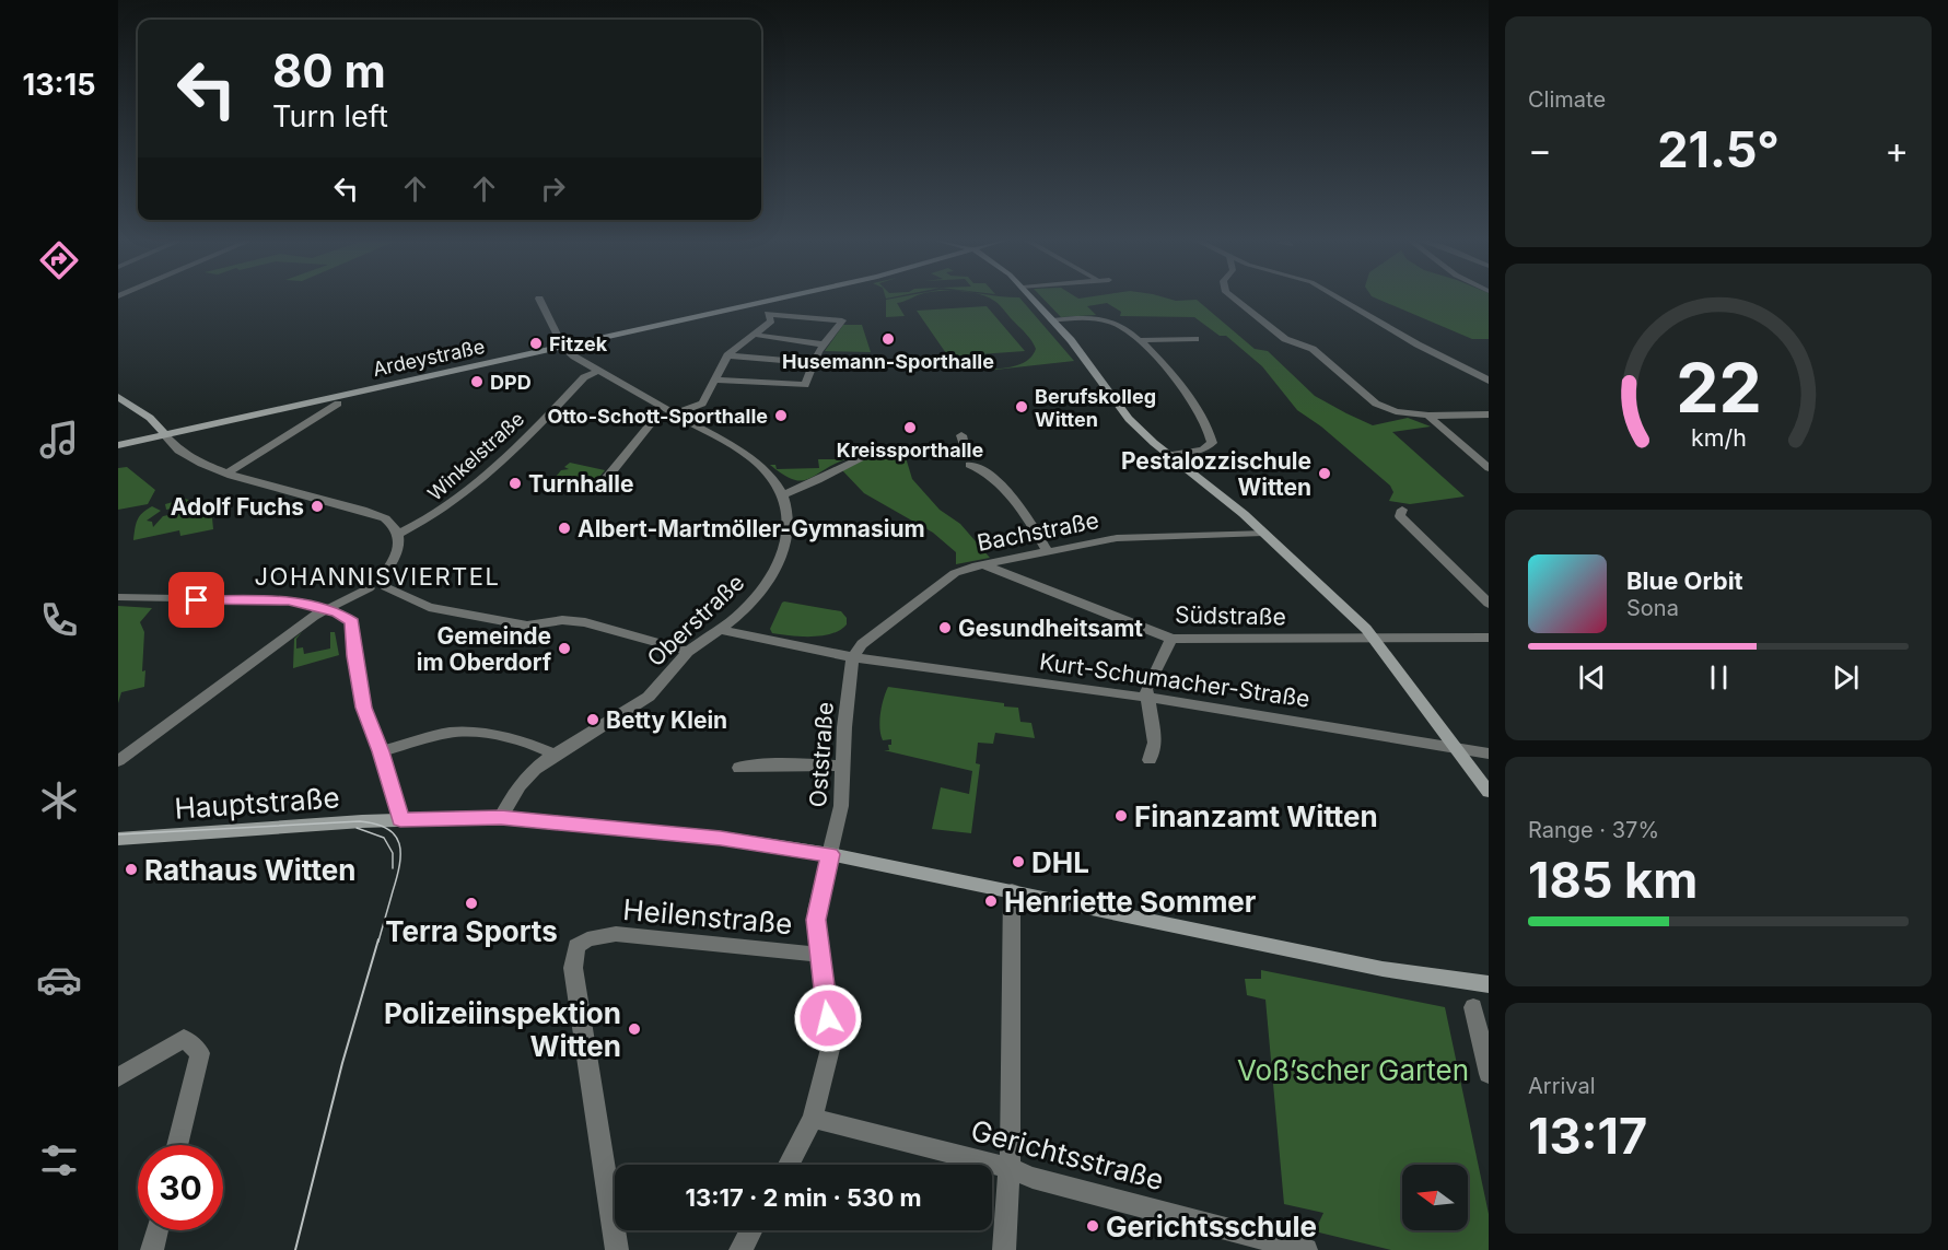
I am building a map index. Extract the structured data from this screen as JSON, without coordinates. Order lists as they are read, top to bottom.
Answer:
{
  "streets": {
    "main road": ["Ardeystraße", "Hauptstraße"],
    "street": [
      "Winkelstraße",
      "Bachstraße",
      "Südstraße",
      "Oberstraße",
      "Kurt-Schumacher-Straße",
      "Oststraße",
      "Heilenstraße",
      "Gerichtsstraße"
    ]
  },
  "crossings": [
    ["Bachstraße", "Südstraße"],
    ["Bachstraße", "Kurt-Schumacher-Straße"],
    ["Bachstraße", "Oststraße"],
    ["Oberstraße", "Kurt-Schumacher-Straße"],
    ["Oberstraße", "Hauptstraße"],
    ["Kurt-Schumacher-Straße", "Oststraße"],
    ["Oststraße", "Hauptstraße"],
    ["Oststraße", "Heilenstraße"],
    ["Oststraße", "Gerichtsstraße"]
  ],
  "districts": ["JOHANNISVIERTEL"],
  "parks": ["Voß’scher Garten"],
  "places": [
    "Husemann-Sporthalle",
    "Fitzek",
    "DPD",
    "Berufskolleg Witten",
    "Otto-Schott-Sporthalle",
    "Kreissporthalle",
    "Pestalozzischule Witten",
    "Turnhalle",
    "Adolf Fuchs",
    "Albert-Martmöller-Gymnasium",
    "Gesundheitsamt",
    "Gemeinde im Oberdorf",
    "Betty Klein",
    "Finanzamt Witten",
    "DHL",
    "Rathaus Witten",
    "Henriette Sommer",
    "Terra Sports",
    "Polizeiinspektion Witten",
    "Gerichtsschule"
  ],
  "north": "left",
  "page": {
    "tabs": "13:15",
    "tile": [
      "Climate",
      ["Range · 37%", "185 km"],
      ["Arrival", "13:17"]
    ],
    "turn": ["80 m", "Turn left"],
    "heat": ["−", "21.5°", "+"],
    "song": ["Blue Orbit", "Sona"],
    "limit": "30",
    "trip": "13:17 · 2 min · 530 m",
    "gauge": ["22", "km/h"]
  }
}
